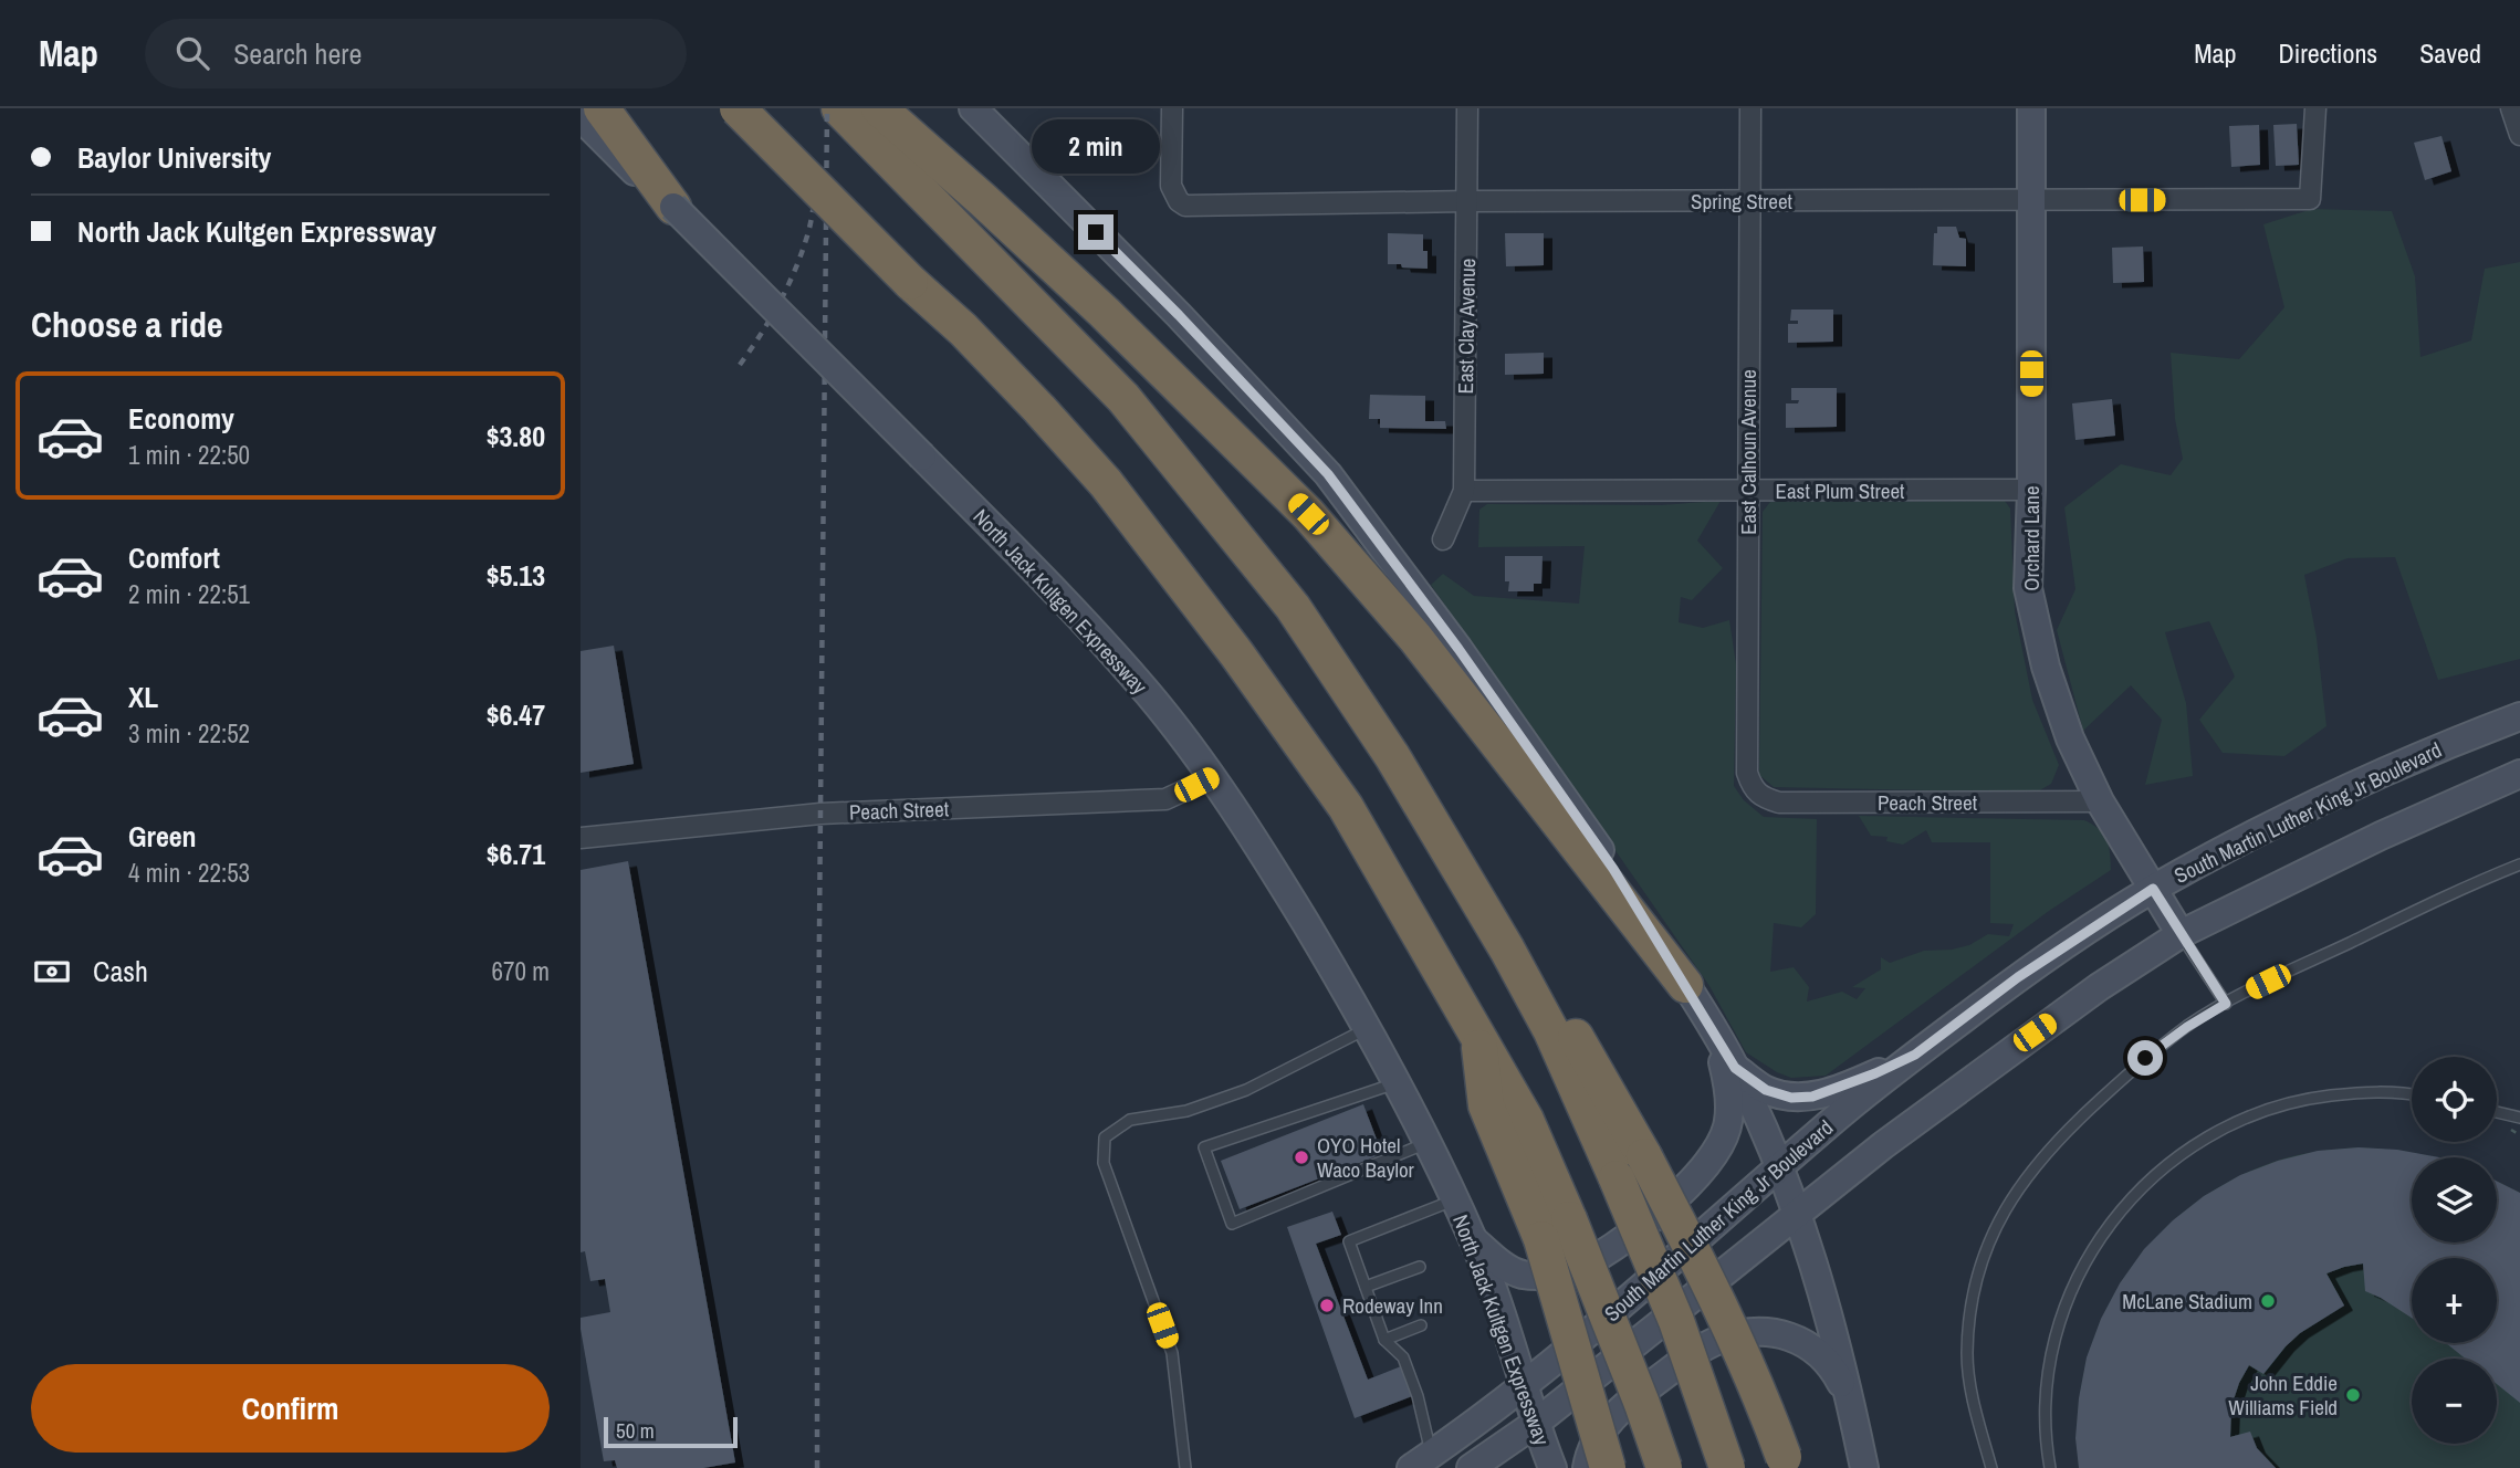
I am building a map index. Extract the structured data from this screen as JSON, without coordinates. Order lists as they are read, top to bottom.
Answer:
{
  "streets": {
    "main road": ["Orchard Lane", "North Jack Kultgen Expressway", "South Martin Luther King Jr Boulevard"],
    "street": [
      "Spring Street",
      "East Clay Avenue",
      "East Calhoun Avenue",
      "East Plum Street",
      "Peach Street"
    ]
  },
  "crossings": [
    ["Spring Street", "East Clay Avenue"],
    ["Spring Street", "East Calhoun Avenue"],
    ["Spring Street", "Orchard Lane"],
    ["East Clay Avenue", "East Plum Street"],
    ["East Calhoun Avenue", "East Plum Street"],
    ["East Calhoun Avenue", "Peach Street"],
    ["East Plum Street", "Orchard Lane"],
    ["Orchard Lane", "Peach Street"],
    ["Orchard Lane", "South Martin Luther King Jr Boulevard"],
    ["North Jack Kultgen Expressway", "Peach Street"],
    ["North Jack Kultgen Expressway", "South Martin Luther King Jr Boulevard"]
  ],
  "places": [
    "OYO Hotel Waco Baylor",
    "McLane Stadium",
    "Rodeway Inn",
    "John Eddie Williams Field"
  ],
  "scale_bar": "50 m",
  "page": {
    "header": "Map",
    "search": "Search here",
    "nav": ["Map", "Directions", "Saved"],
    "banner": ["Baylor University", "North Jack Kultgen Expressway"],
    "bubble": "2 min",
    "heading": "Choose a ride",
    "list": [
      {
        "name": "Economy",
        "note": "1 min · 22:50",
        "value": "$3.80"
      },
      {
        "name": "Comfort",
        "note": "2 min · 22:51",
        "value": "$5.13"
      },
      {
        "name": "XL",
        "note": "3 min · 22:52",
        "value": "$6.47"
      },
      {
        "name": "Green",
        "note": "4 min · 22:53",
        "value": "$6.71"
      }
    ],
    "pay": ["Cash", "670 m"],
    "map_buttons": ["+", "−"],
    "buttons": "Confirm",
    "scale": "50 m"
  }
}
